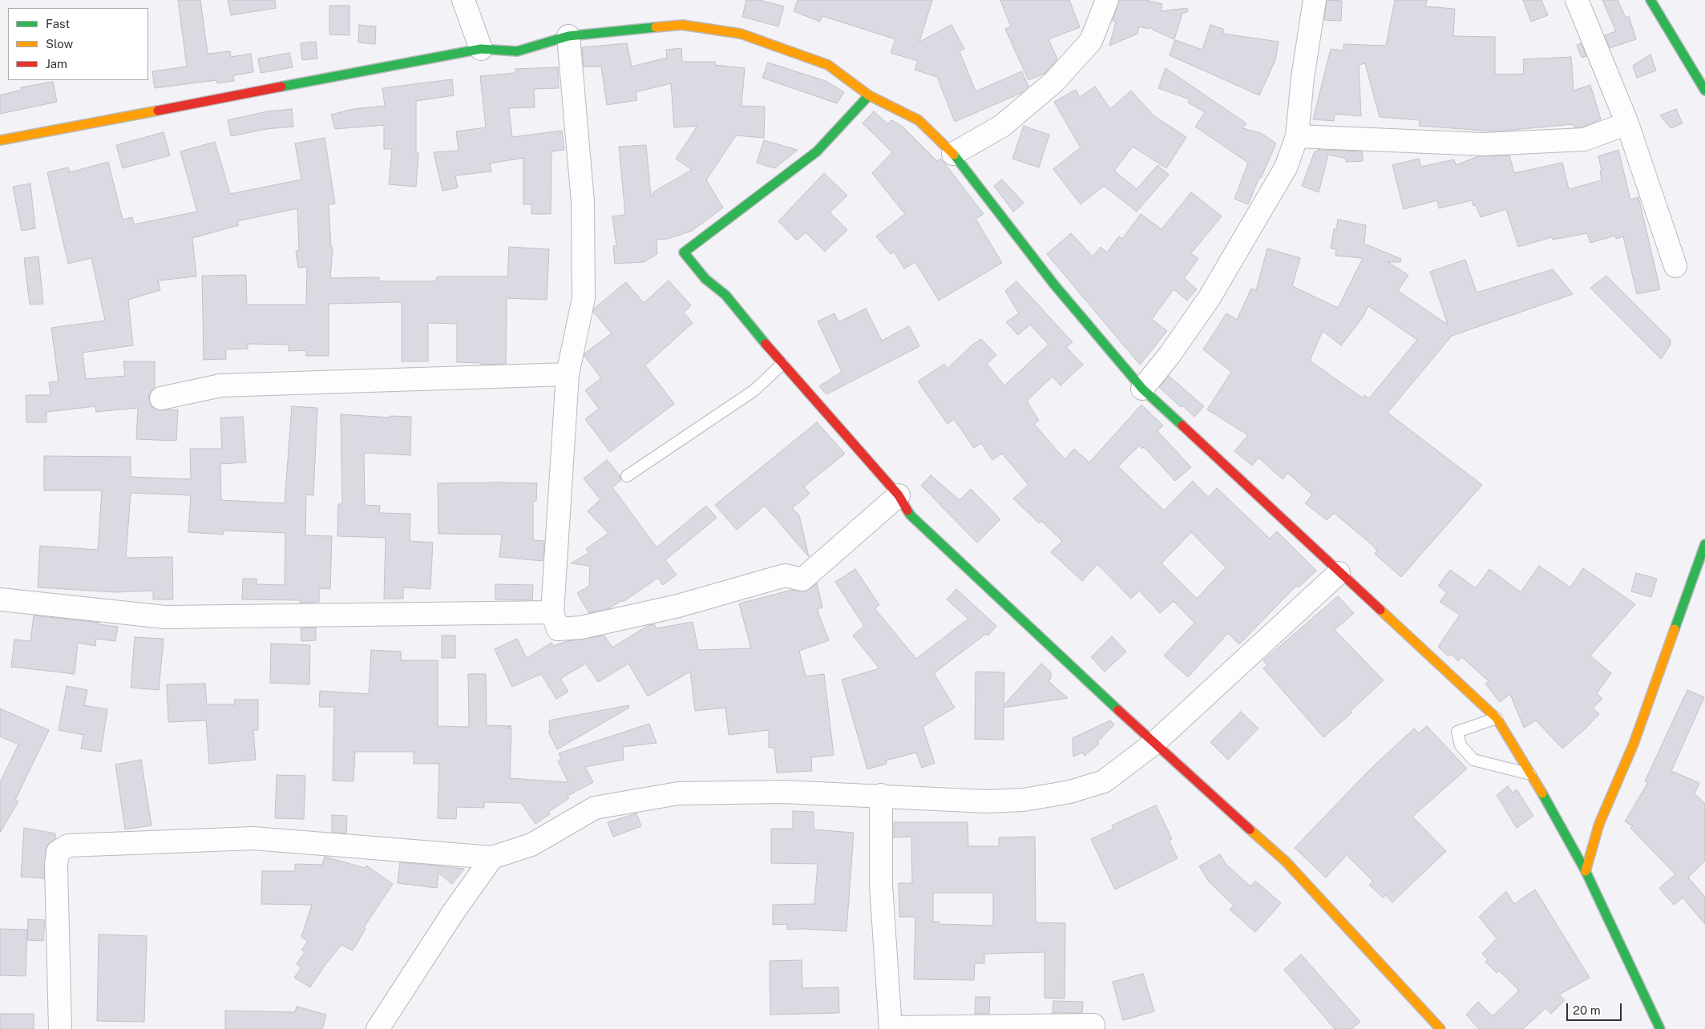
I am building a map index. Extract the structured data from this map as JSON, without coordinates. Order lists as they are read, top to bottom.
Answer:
{
  "legend": ["Fast", "Slow", "Jam"],
  "scale_bar": "20 m"
}
